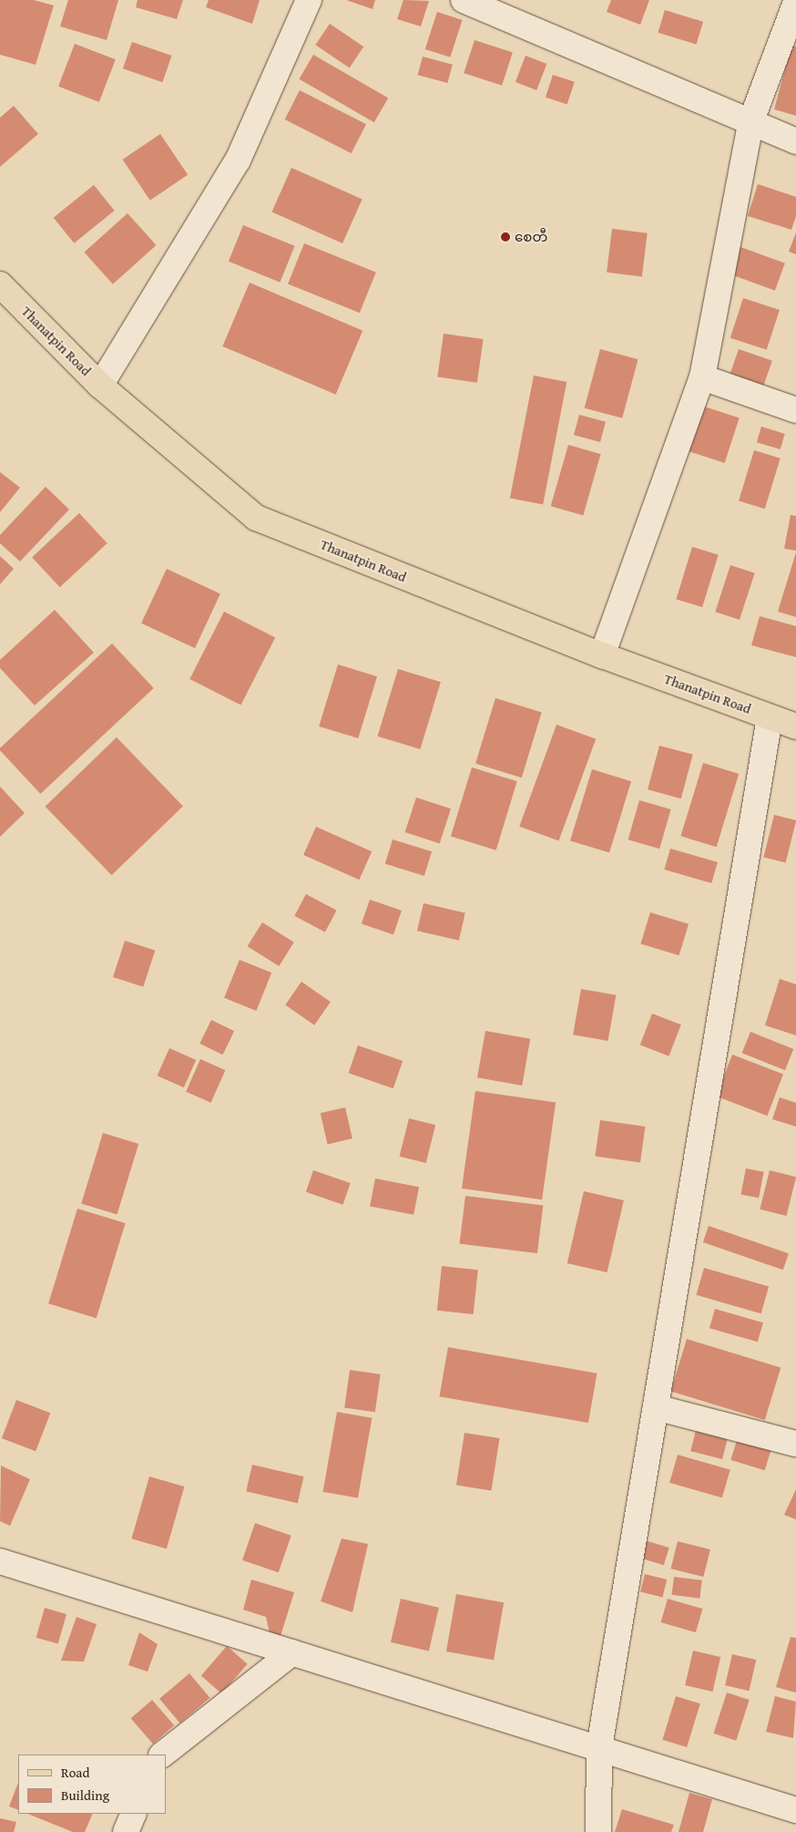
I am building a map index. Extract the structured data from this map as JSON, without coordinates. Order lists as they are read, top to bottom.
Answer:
{
  "streets": {
    "main road": ["Thanatpin Road"]
  },
  "places": ["စေတီ"],
  "legend": ["Road", "Building"]
}
